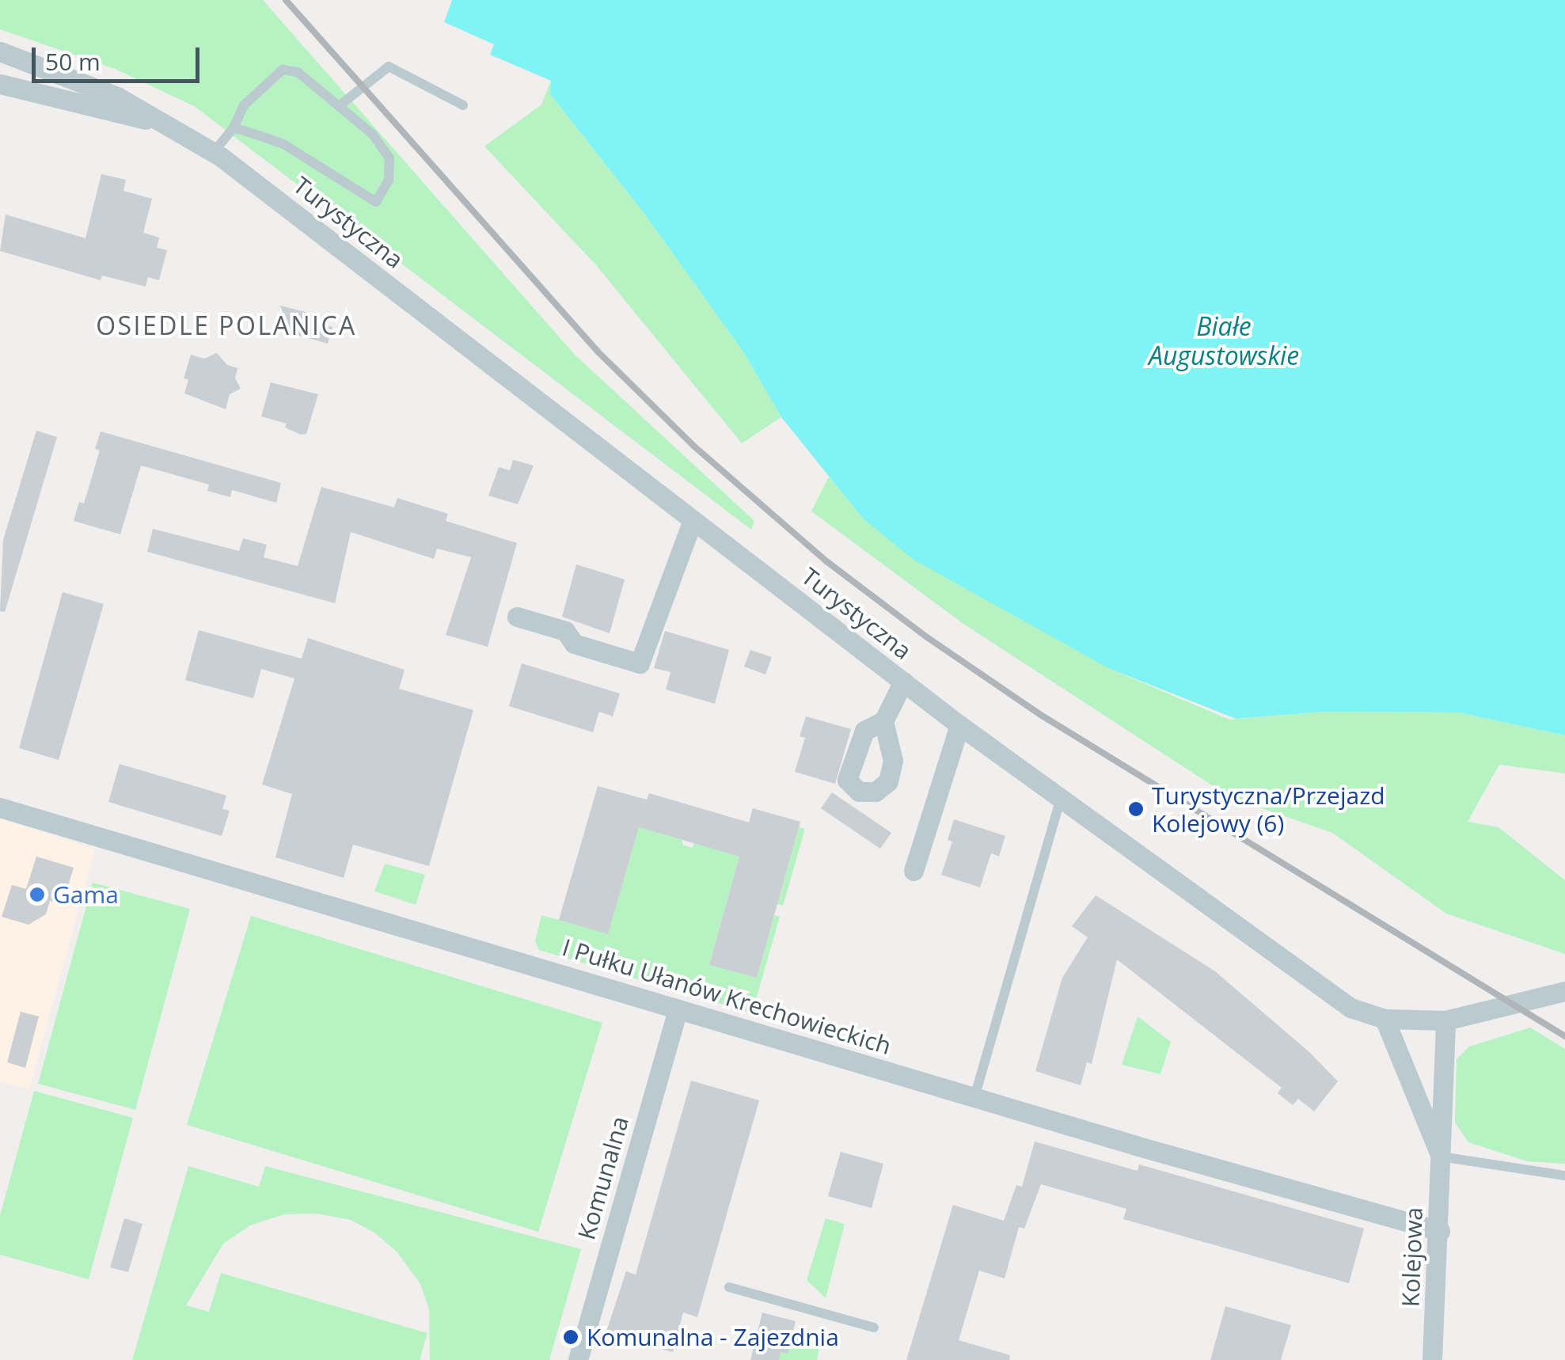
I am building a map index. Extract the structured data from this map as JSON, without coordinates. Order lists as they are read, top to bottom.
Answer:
{
  "streets": {
    "street": [
      "Turystyczna",
      "I Pułku Ułanów Krechowieckich",
      "Komunalna",
      "Kolejowa"
    ]
  },
  "crossings": [
    ["Turystyczna", "Kolejowa"],
    ["I Pułku Ułanów Krechowieckich", "Komunalna"],
    ["I Pułku Ułanów Krechowieckich", "Kolejowa"]
  ],
  "districts": ["OSIEDLE POLANICA"],
  "water": ["Białe Augustowskie"],
  "places": ["Turystyczna/Przejazd Kolejowy (6)", "Gama", "Komunalna - Zajezdnia"],
  "scale_bar": "50 m"
}
